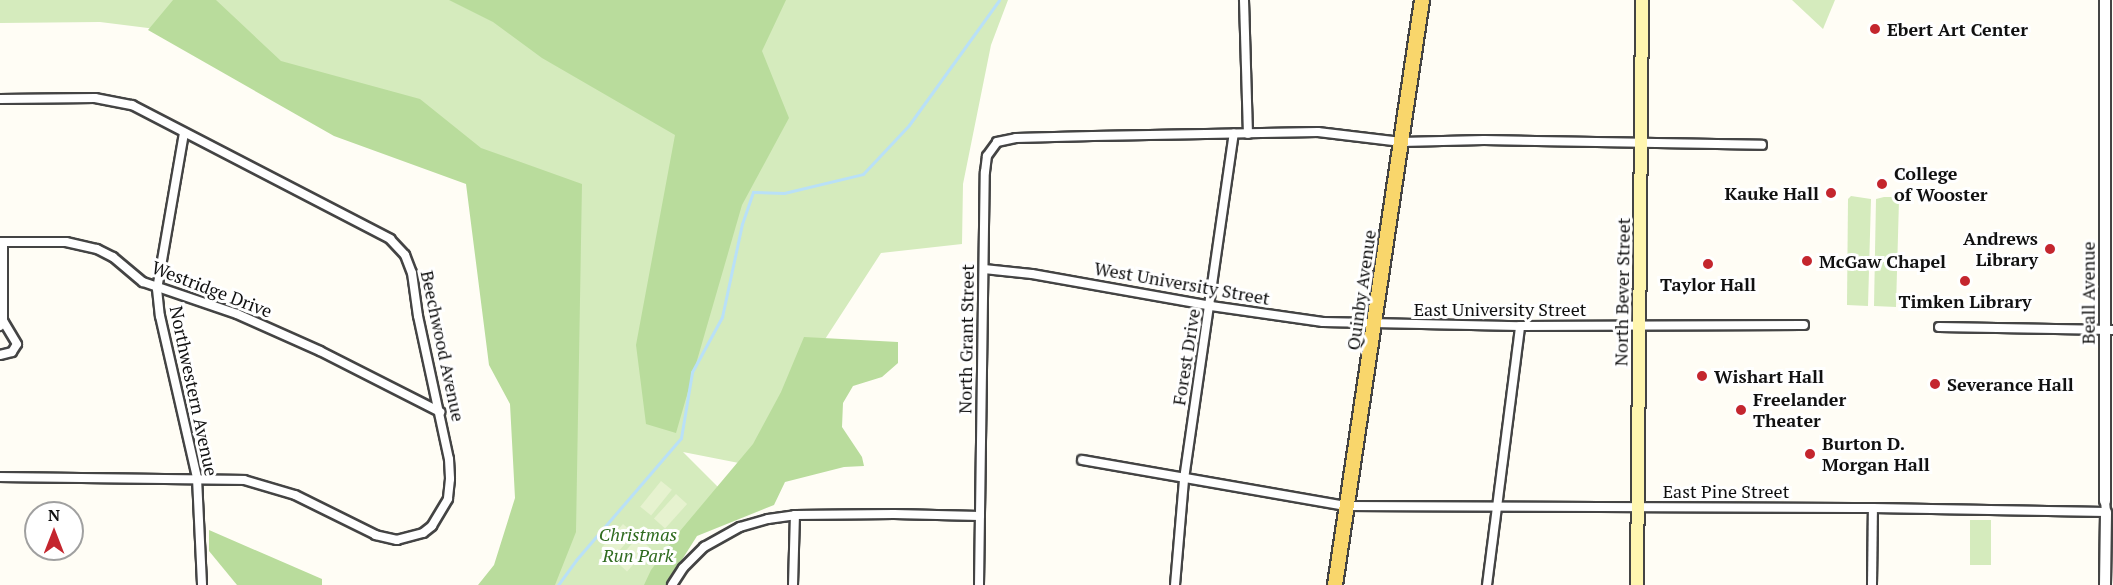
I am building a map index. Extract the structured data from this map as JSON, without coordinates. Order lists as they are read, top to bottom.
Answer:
{
  "streets": {
    "main road": ["Quinby Avenue", "North Bever Street"],
    "street": [
      "West University Street",
      "Westridge Drive",
      "Beall Avenue",
      "East University Street",
      "North Grant Street",
      "Beechwood Avenue",
      "Forest Drive",
      "Northwestern Avenue",
      "East Pine Street"
    ]
  },
  "crossings": [
    ["West University Street", "Quinby Avenue"],
    ["West University Street", "East University Street"],
    ["West University Street", "North Grant Street"],
    ["West University Street", "Forest Drive"],
    ["Westridge Drive", "Beechwood Avenue"],
    ["Westridge Drive", "Northwestern Avenue"],
    ["Quinby Avenue", "East University Street"],
    ["Quinby Avenue", "North Grant Street"],
    ["Quinby Avenue", "East Pine Street"],
    ["North Bever Street", "East University Street"],
    ["North Bever Street", "North Grant Street"],
    ["North Bever Street", "East Pine Street"],
    ["Beall Avenue", "East Pine Street"],
    ["North Grant Street", "Forest Drive"],
    ["Beechwood Avenue", "Northwestern Avenue"],
    ["Forest Drive", "East Pine Street"]
  ],
  "parks": ["Christmas Run Park"],
  "places": [
    "Ebert Art Center",
    "College of Wooster",
    "Kauke Hall",
    "Andrews Library",
    "McGaw Chapel",
    "Taylor Hall",
    "Timken Library",
    "Wishart Hall",
    "Severance Hall",
    "Freelander Theater",
    "Burton D. Morgan Hall"
  ],
  "north": "top"
}
